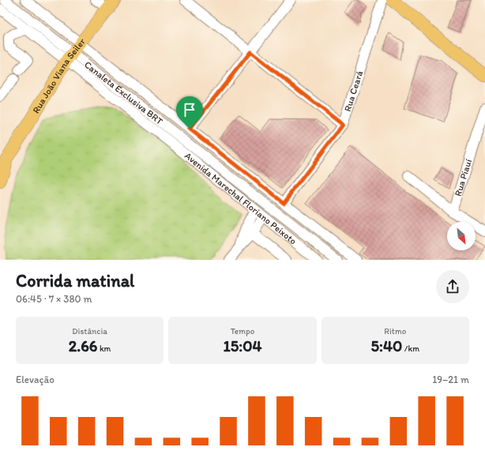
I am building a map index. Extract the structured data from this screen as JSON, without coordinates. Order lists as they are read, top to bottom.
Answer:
{
  "streets": {
    "main road": ["Rua João Viana Seiler"],
    "street": [
      "Rua Ceará",
      "Canaleta Exclusiva BRT",
      "Rua Piauí",
      "Avenida Marechal Floriano Peixoto"
    ]
  },
  "crossings": [
    ["Rua João Viana Seiler", "Canaleta Exclusiva BRT"],
    ["Rua João Viana Seiler", "Avenida Marechal Floriano Peixoto"],
    ["Canaleta Exclusiva BRT", "Avenida Marechal Floriano Peixoto"]
  ],
  "north": "bottom right",
  "page": {
    "heading": ["Corrida matinal", "06:45 · 7 × 380 m"],
    "stats": [
      ["Distância", "2.66 km"],
      ["Tempo", "15:04"],
      ["Ritmo", "5:40 /km"]
    ],
    "chart": ["Elevação", "19–21 m"]
  }
}
